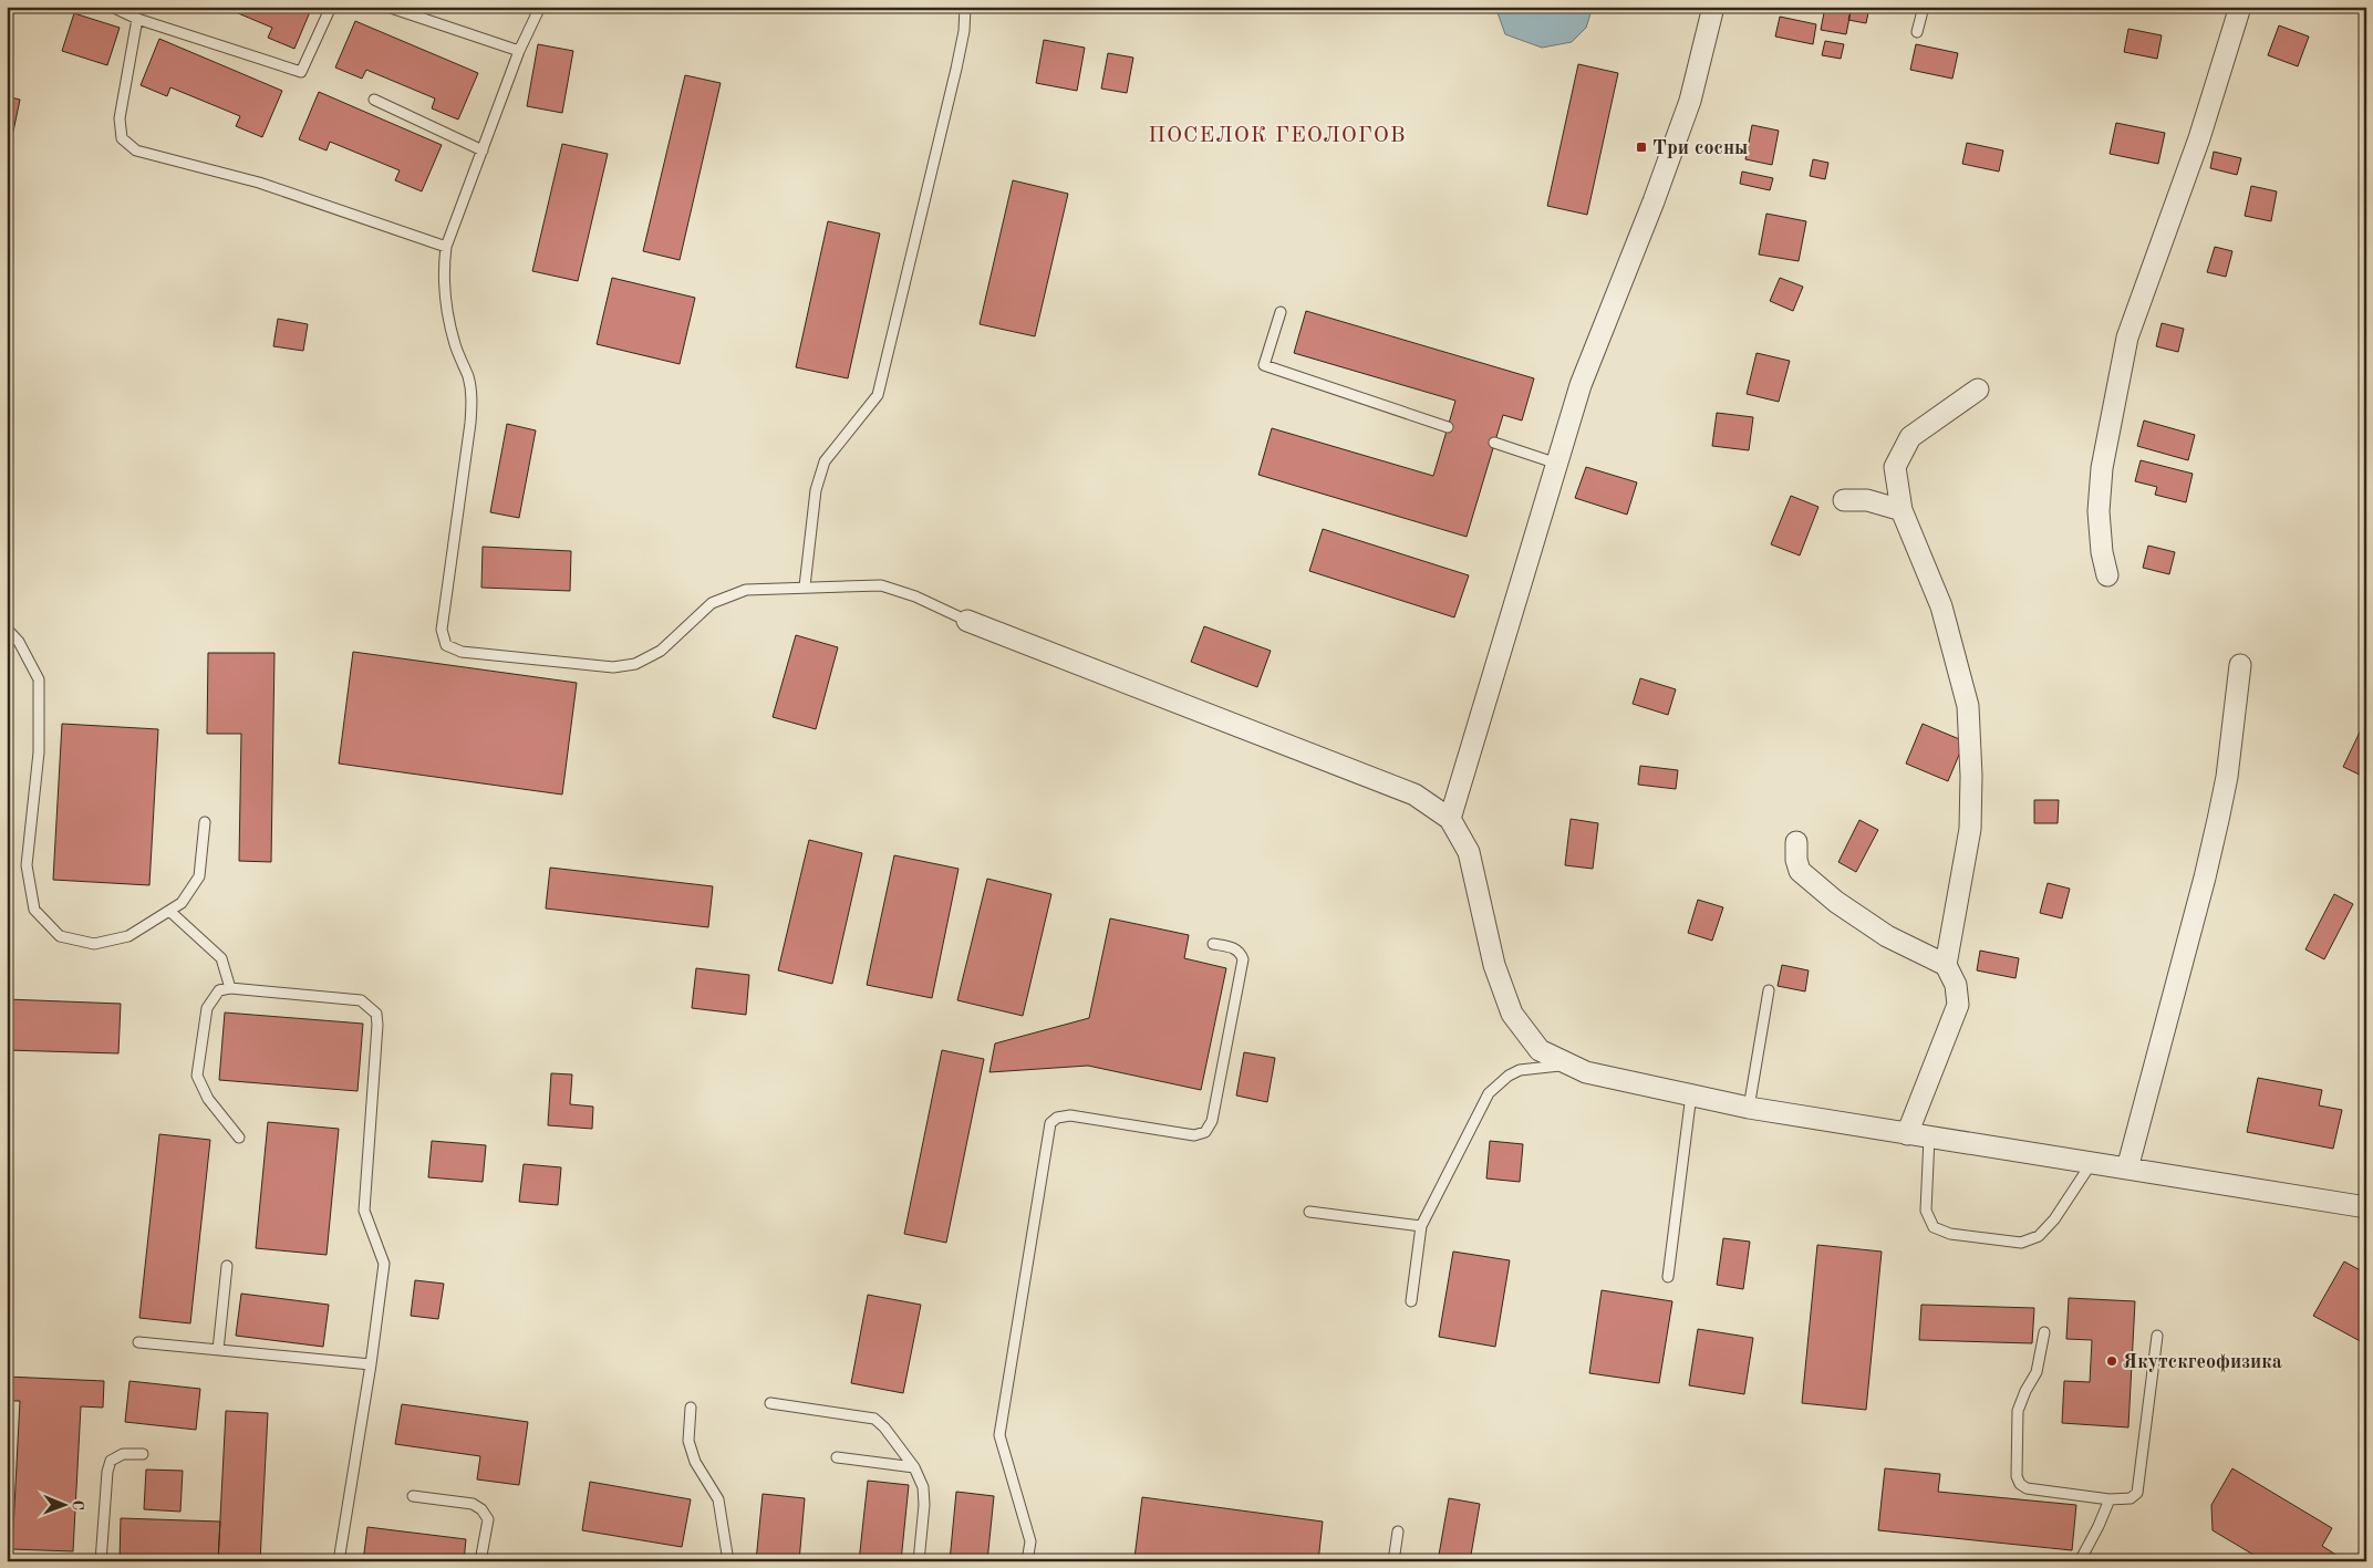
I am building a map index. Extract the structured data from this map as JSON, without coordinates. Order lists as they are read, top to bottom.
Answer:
{
  "districts": ["ПОСЕЛОК ГЕОЛОГОВ"],
  "places": {
    "transit": ["Три сосны"],
    "other": ["Якутскгеофизика"]
  },
  "north": "right"
}
